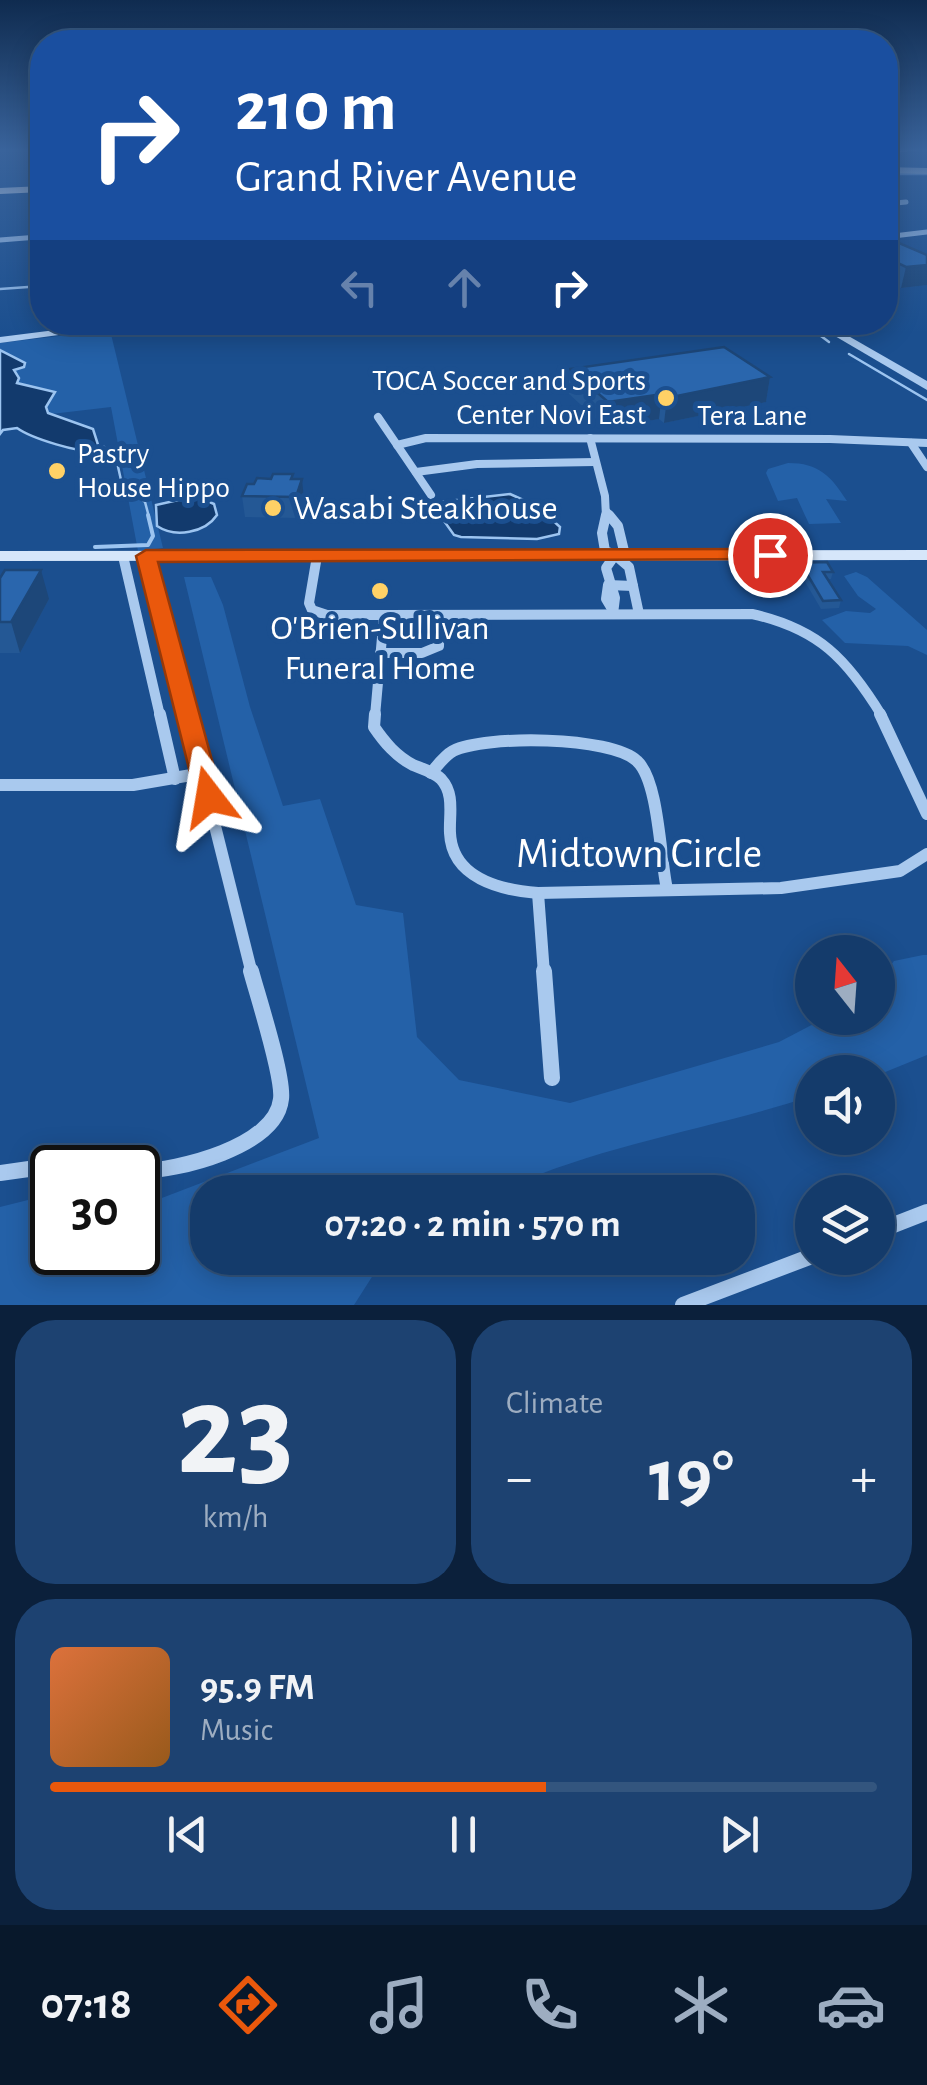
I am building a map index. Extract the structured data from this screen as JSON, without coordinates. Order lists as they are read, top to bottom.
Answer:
{
  "streets": {
    "street": ["Tera Lane", "Midtown Circle"]
  },
  "places": [
    "TOCA Soccer and Sports Center Novi East",
    "Pastry House Hippo",
    "Wasabi Steakhouse",
    "O'Brien-Sullivan Funeral Home"
  ],
  "north": "top",
  "page": {
    "turn": ["210 m", "Grand River Avenue"],
    "limit": "30",
    "trip": "07:20 · 2 min · 570 m",
    "tile": [
      ["23", "km/h"],
      "Climate"
    ],
    "heat": ["−", "19°", "+"],
    "song": ["95.9 FM", "Music"],
    "tabs": "07:18"
  }
}
